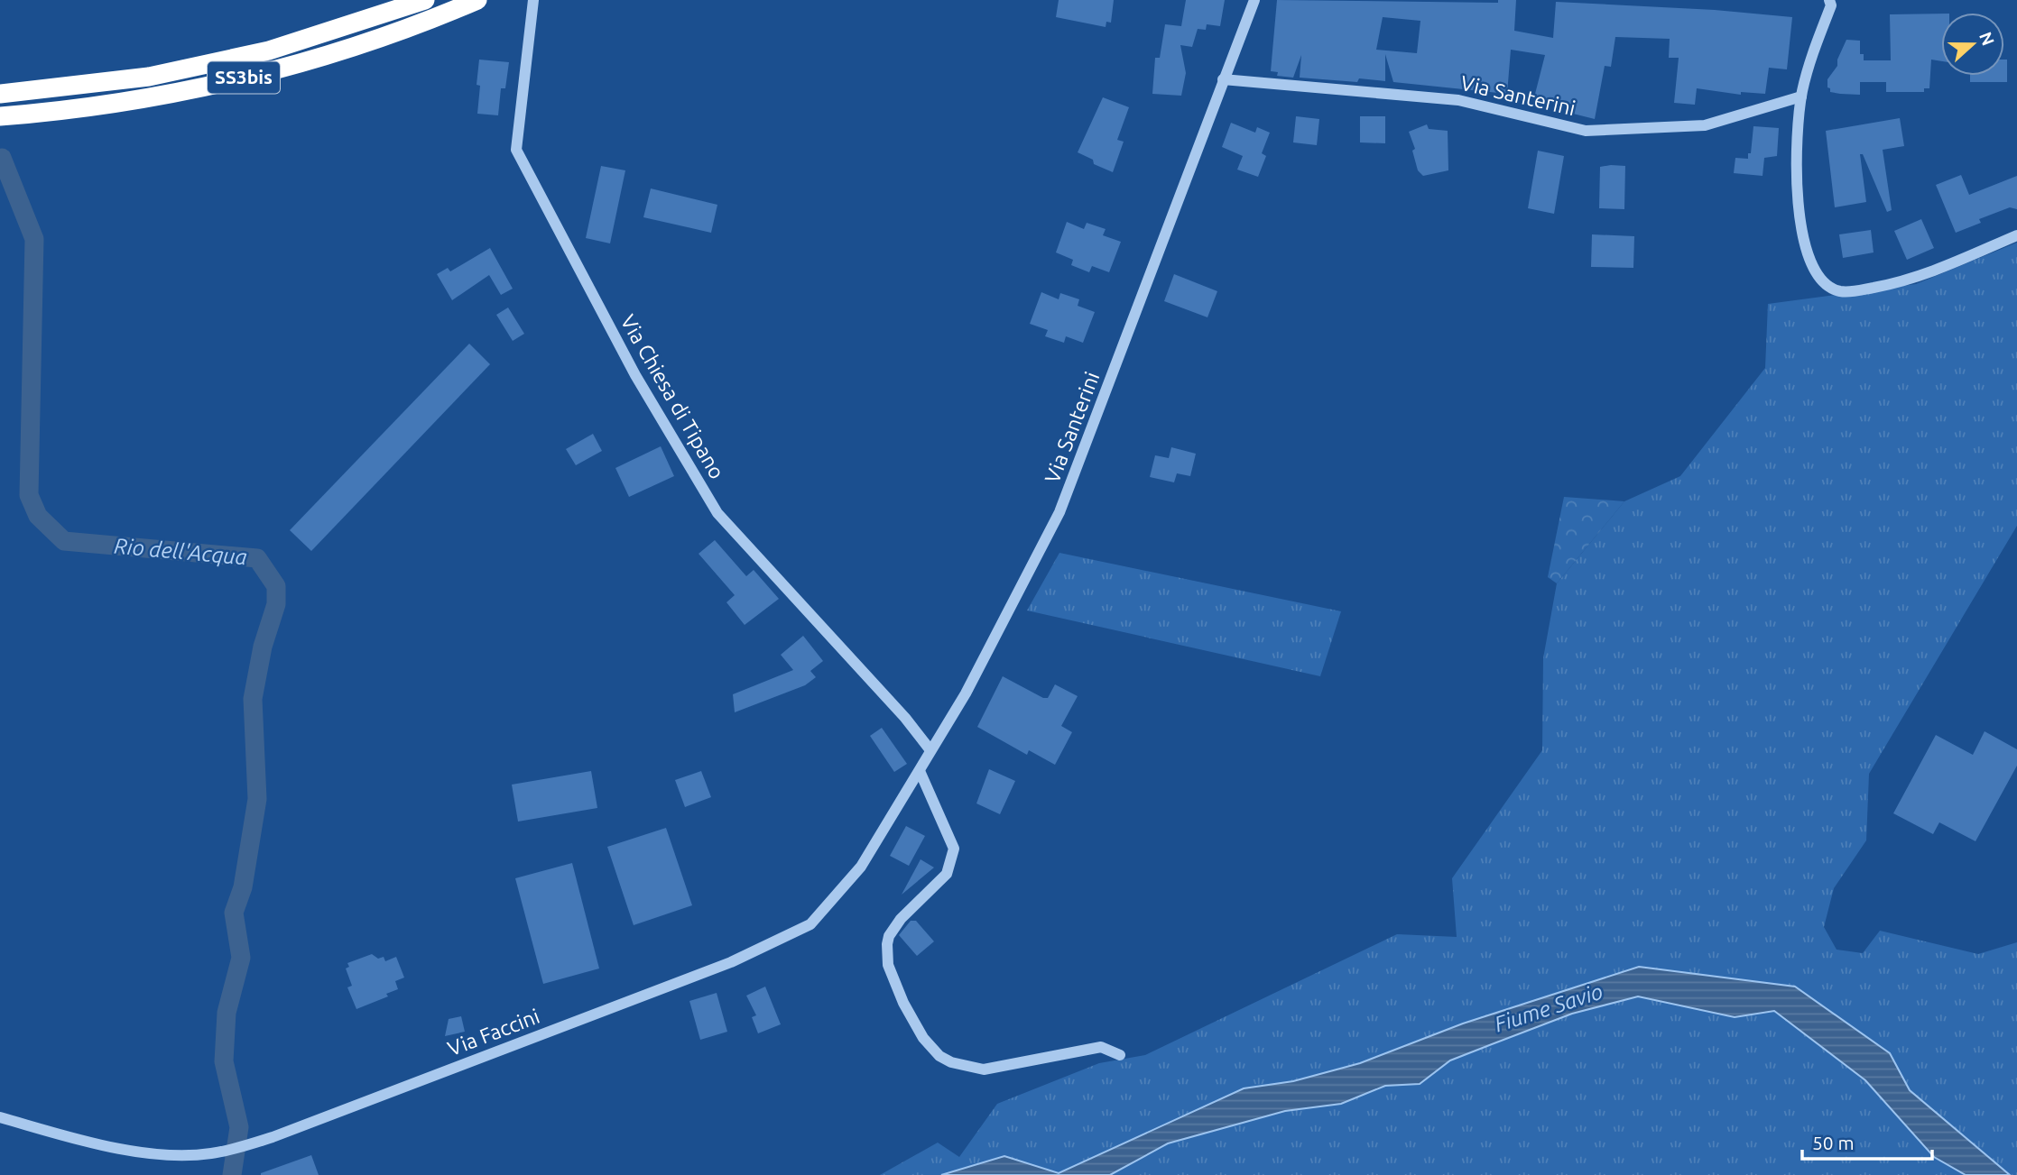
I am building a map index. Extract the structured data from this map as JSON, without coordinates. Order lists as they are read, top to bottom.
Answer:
{
  "streets": {
    "highway": ["SS3bis"],
    "street": ["Via Santerini", "Via Chiesa di Tipano", "Via Faccini"]
  },
  "crossings": [
    ["Via Santerini", "Via Chiesa di Tipano"],
    ["Via Santerini", "Via Faccini"]
  ],
  "water": ["Rio dell'Acqua", "Fiume Savio"],
  "scale_bar": "50 m",
  "north": "right"
}
